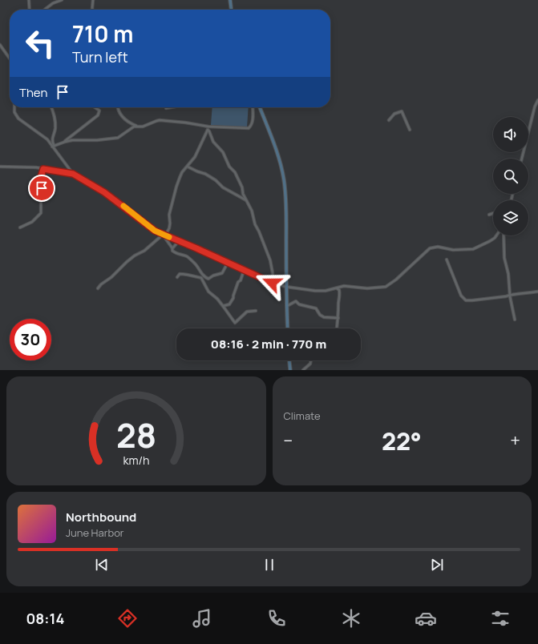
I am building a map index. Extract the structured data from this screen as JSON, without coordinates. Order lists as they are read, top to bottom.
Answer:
{
  "page": {
    "turn": ["710 m", "Turn left"],
    "then": "Then",
    "limit": "30",
    "trip": "08:16 · 2 min · 770 m",
    "tile": "Climate",
    "heat": ["−", "22°", "+"],
    "song": ["Northbound", "June Harbor"],
    "tabs": "08:14",
    "gauge": ["28", "km/h"]
  }
}
